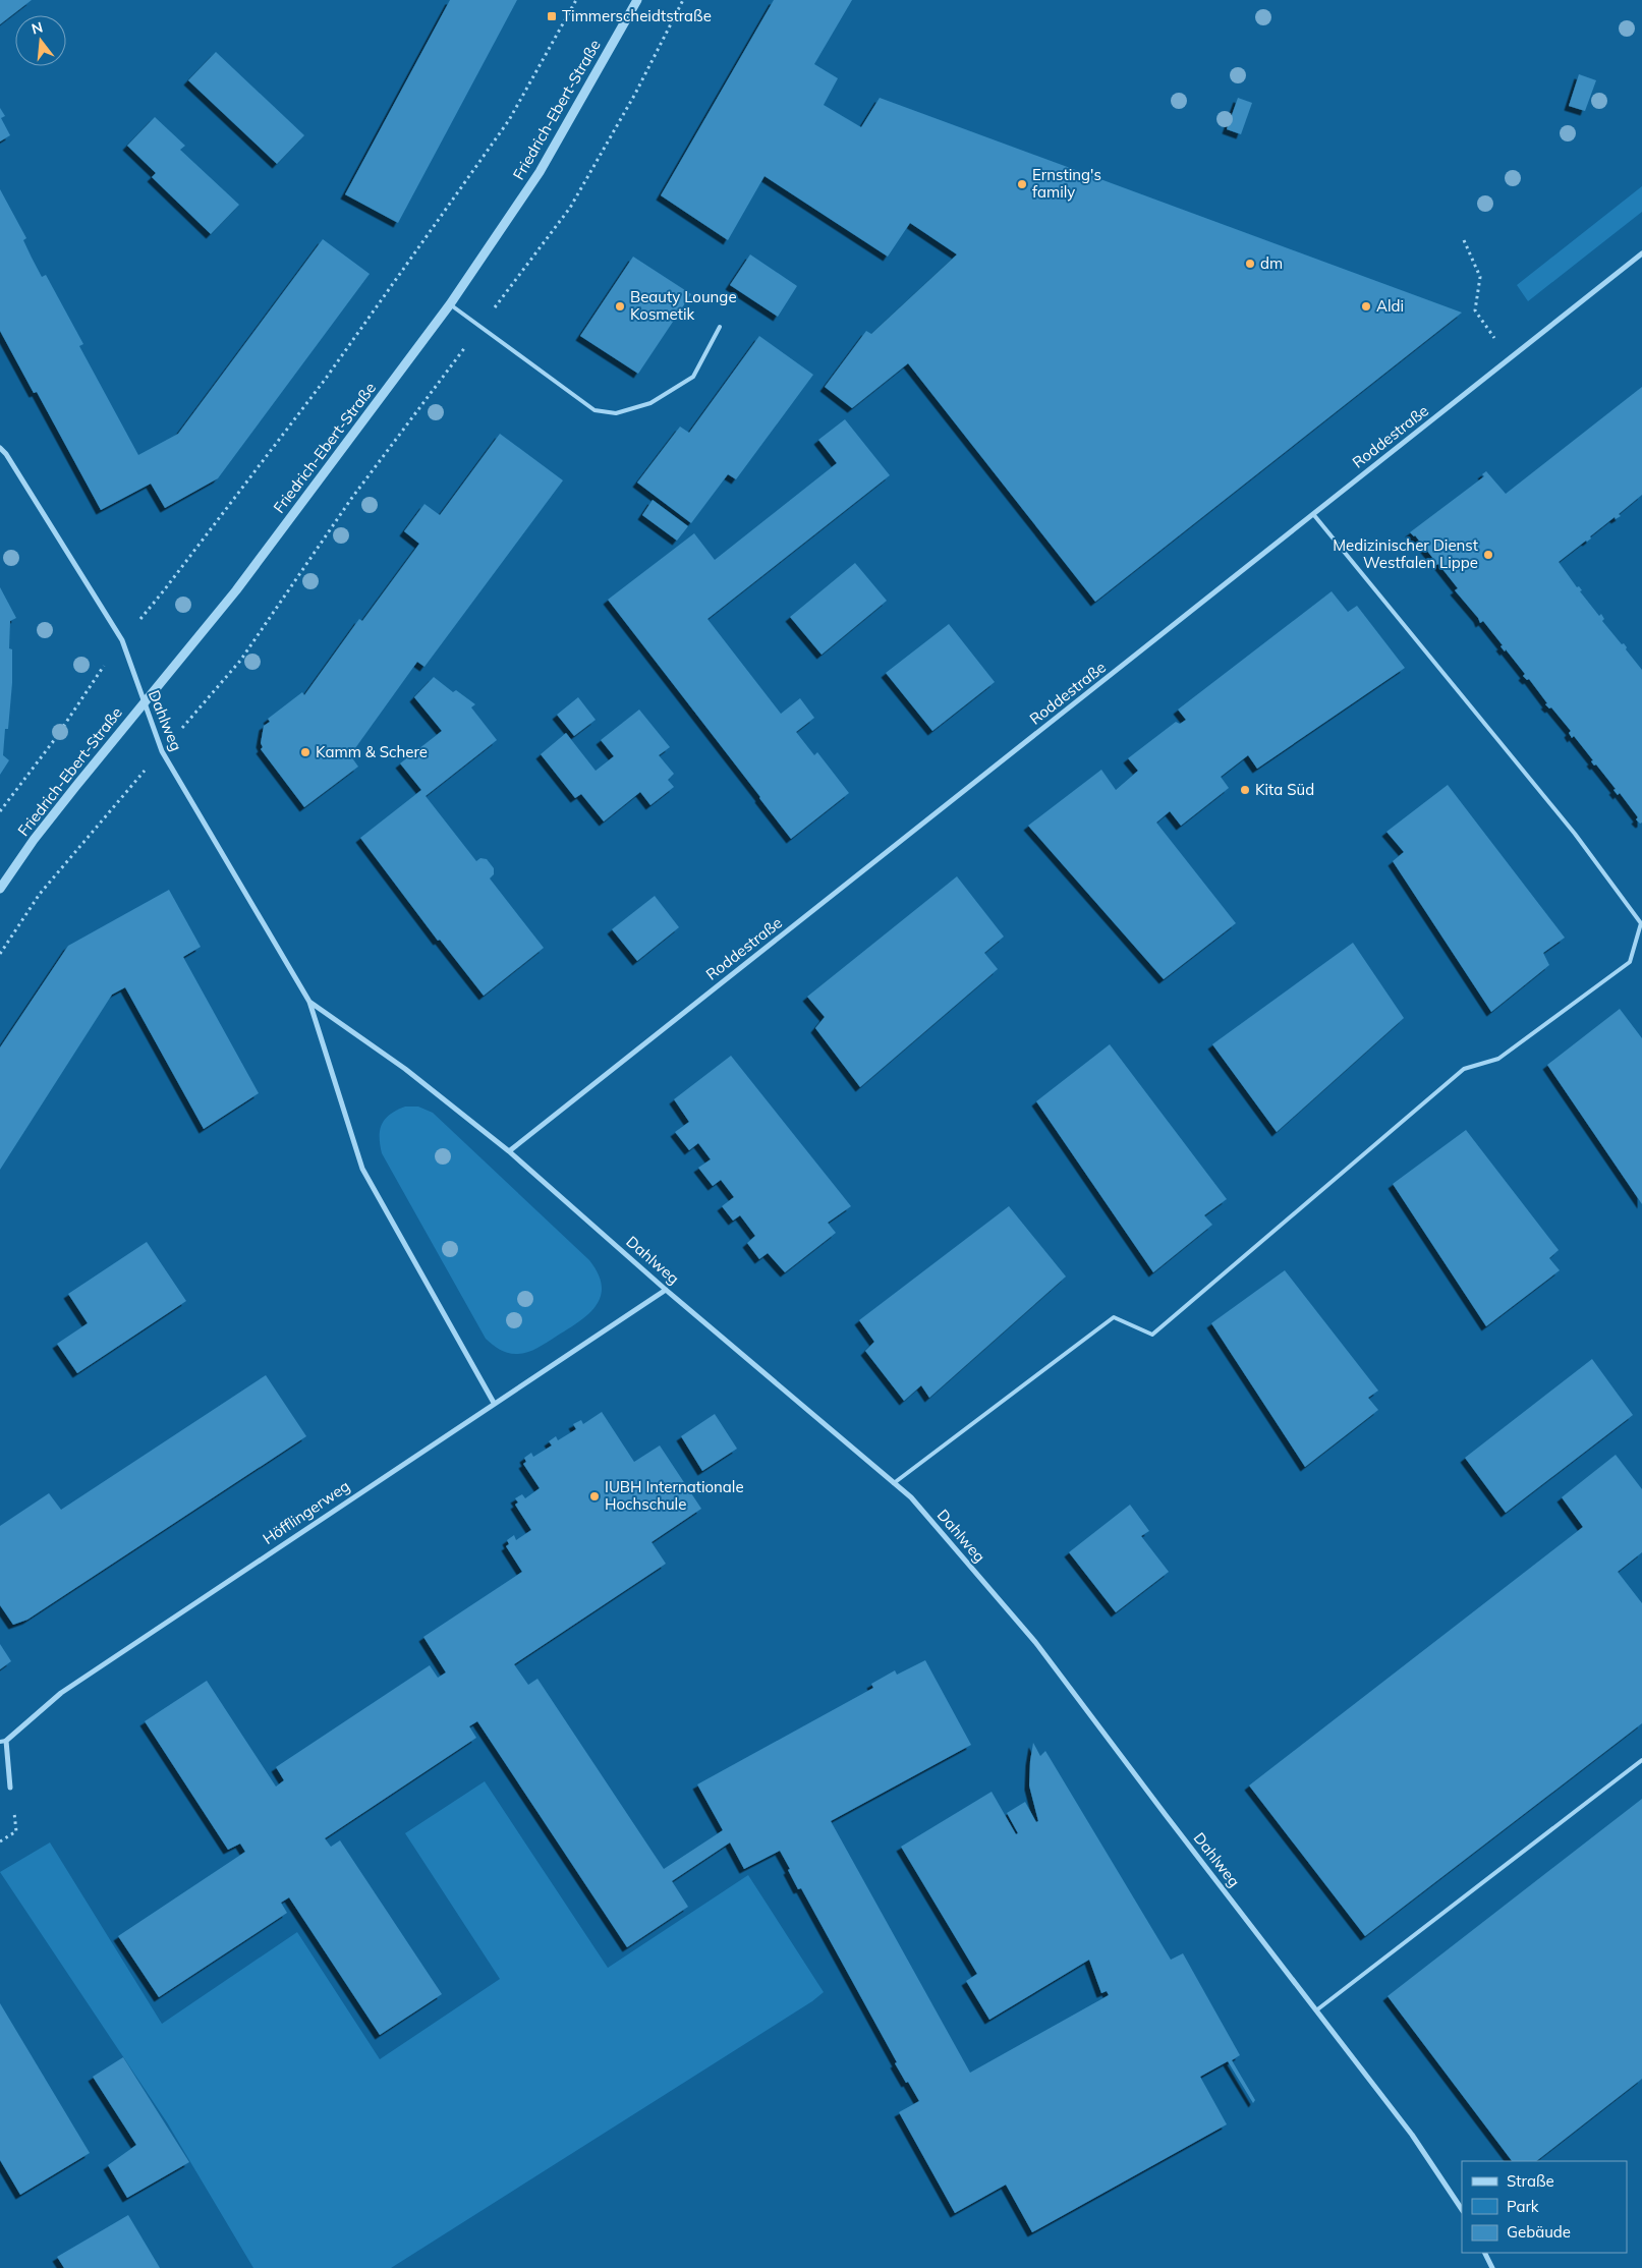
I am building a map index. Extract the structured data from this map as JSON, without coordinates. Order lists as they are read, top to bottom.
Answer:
{
  "streets": {
    "street": [
      "Friedrich-Ebert-Straße",
      "Roddestraße",
      "Dahlweg",
      "Höfflingerweg"
    ]
  },
  "crossings": [
    ["Friedrich-Ebert-Straße", "Dahlweg"],
    ["Roddestraße", "Dahlweg"],
    ["Dahlweg", "Höfflingerweg"]
  ],
  "places": {
    "transit": ["Timmerscheidtstraße"],
    "other": [
      "Ernsting's family",
      "dm",
      "Beauty Lounge Kosmetik",
      "Aldi",
      "Medizinischer Dienst Westfalen Lippe",
      "Kamm & Schere",
      "Kita Süd",
      "IUBH Internationale Hochschule"
    ]
  },
  "legend": ["Straße", "Park", "Gebäude"],
  "north": "top"
}
